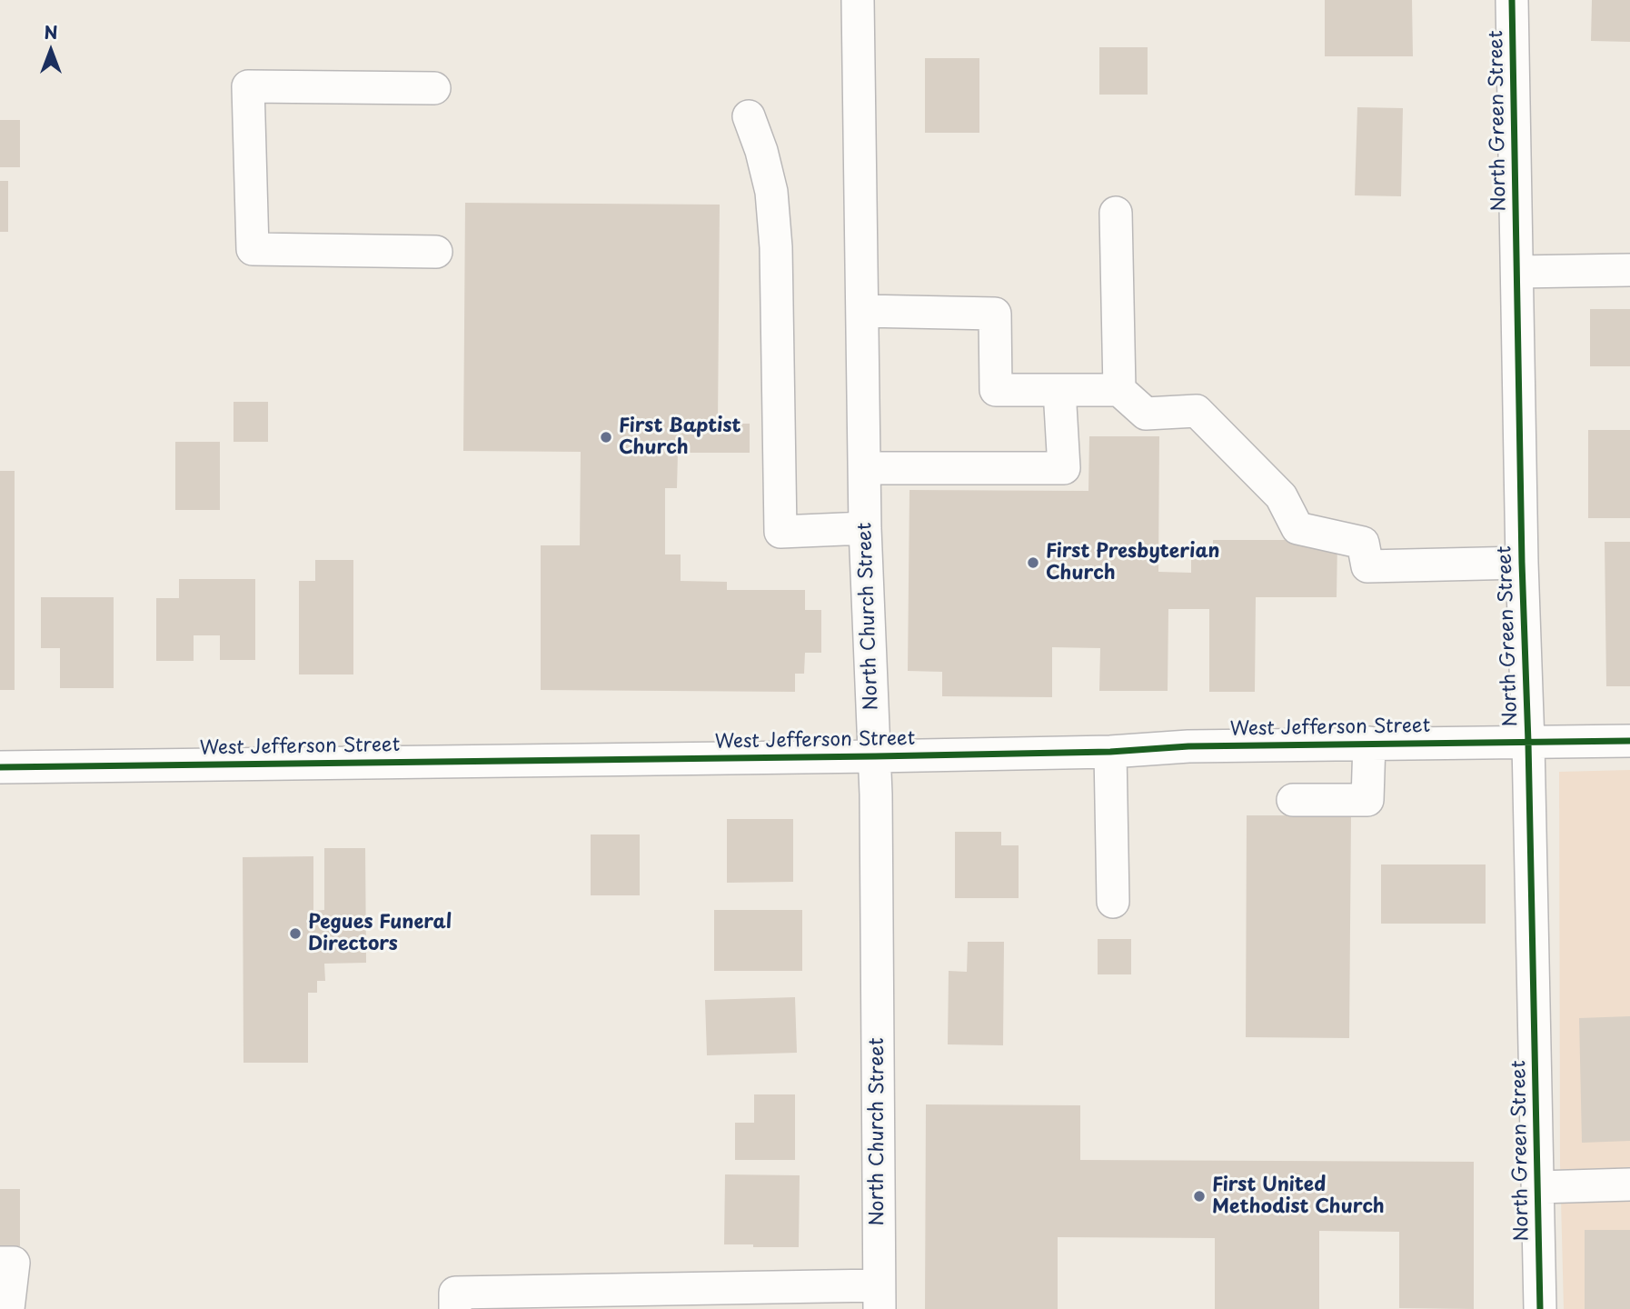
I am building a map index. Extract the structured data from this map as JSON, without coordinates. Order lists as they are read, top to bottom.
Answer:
{
  "streets": {
    "street": ["North Green Street", "North Church Street", "West Jefferson Street"]
  },
  "crossings": [
    ["North Green Street", "West Jefferson Street"],
    ["North Church Street", "West Jefferson Street"]
  ],
  "places": [
    "First Baptist Church",
    "First Presbyterian Church",
    "Pegues Funeral Directors",
    "First United Methodist Church"
  ],
  "north": "top"
}
